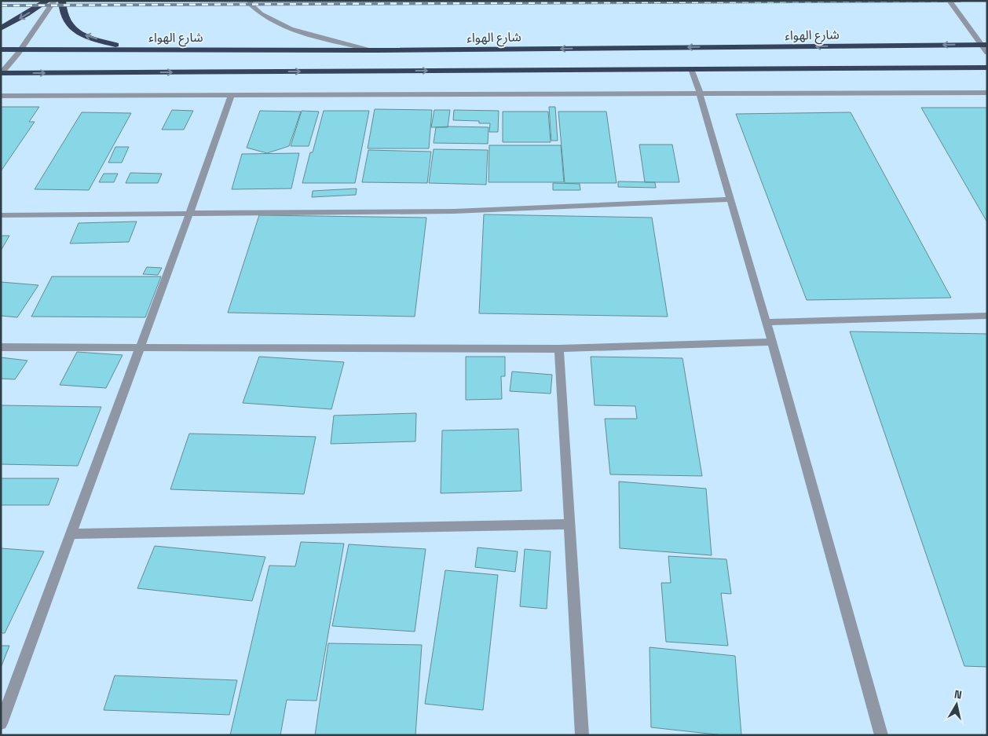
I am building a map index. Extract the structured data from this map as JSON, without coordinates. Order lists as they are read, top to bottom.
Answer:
{
  "streets": {
    "highway": ["شارع الهواء"]
  },
  "north": "top"
}
